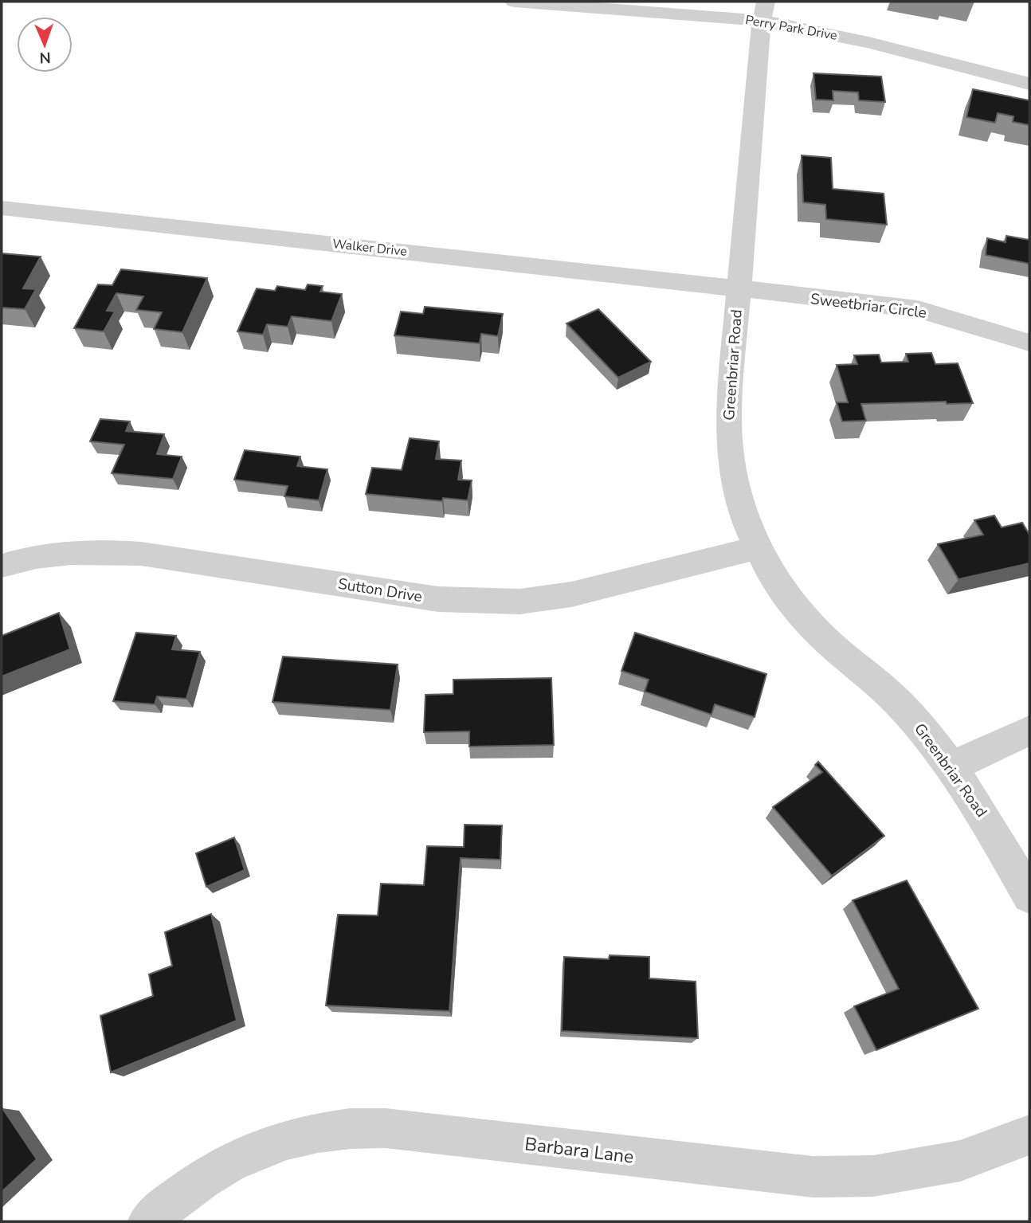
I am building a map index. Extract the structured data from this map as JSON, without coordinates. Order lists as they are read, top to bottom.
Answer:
{
  "streets": {
    "street": [
      "Perry Park Drive",
      "Walker Drive",
      "Sweetbriar Circle",
      "Greenbriar Road",
      "Sutton Drive",
      "Barbara Lane"
    ]
  },
  "crossings": [
    ["Perry Park Drive", "Greenbriar Road"],
    ["Walker Drive", "Sweetbriar Circle"],
    ["Walker Drive", "Greenbriar Road"],
    ["Sweetbriar Circle", "Greenbriar Road"],
    ["Greenbriar Road", "Sutton Drive"]
  ],
  "north": "bottom"
}
